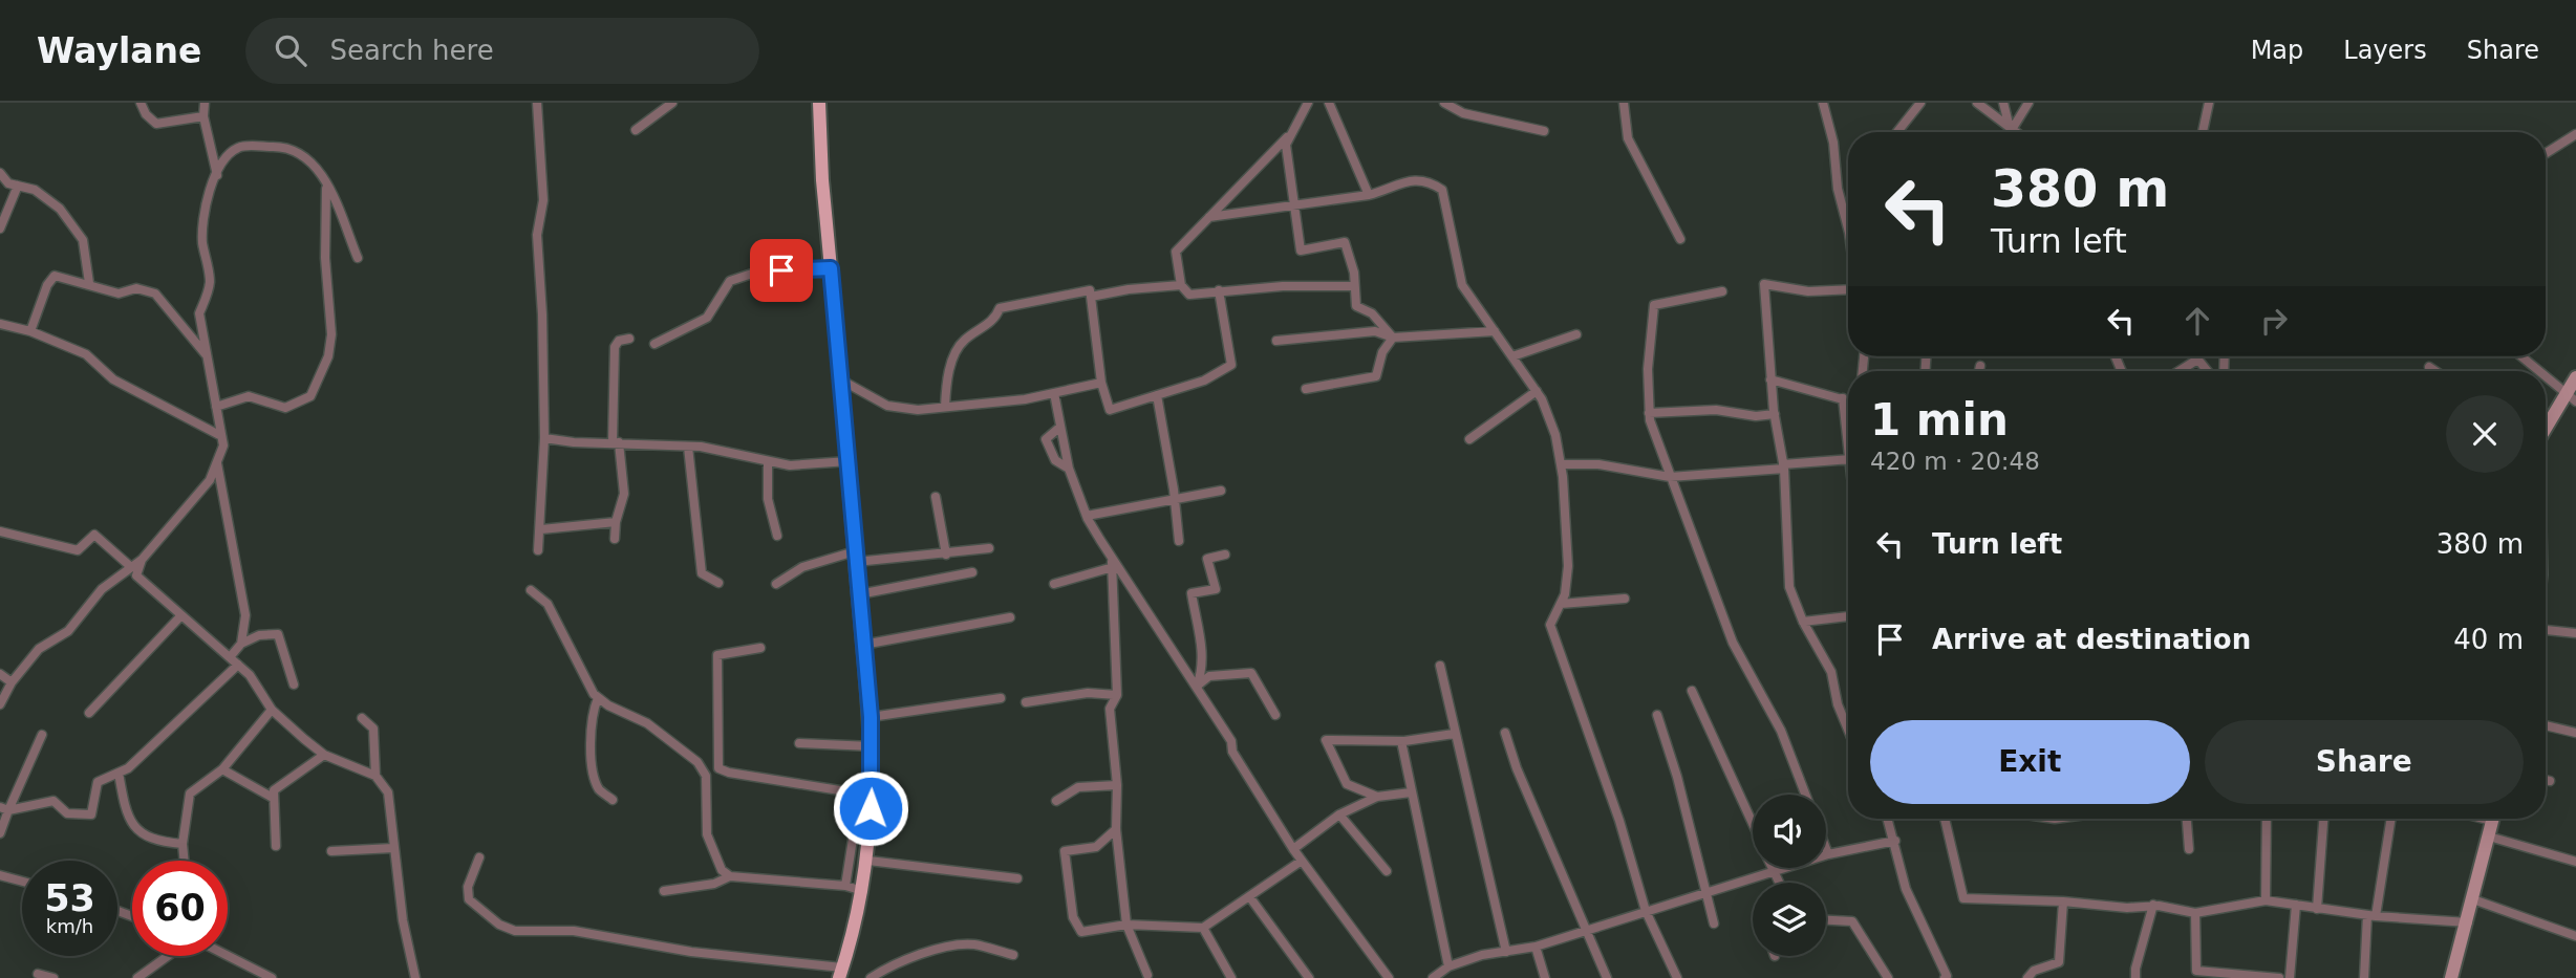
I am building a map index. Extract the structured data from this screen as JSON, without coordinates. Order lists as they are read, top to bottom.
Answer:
{
  "page": {
    "header": "Waylane",
    "search": "Search here",
    "nav": ["Map", "Layers", "Share"],
    "turn": ["380 m", "Turn left"],
    "heading": ["1 min", "420 m · 20:48"],
    "list": [
      {
        "name": "Turn left",
        "value": "380 m"
      },
      {
        "name": "Arrive at destination",
        "value": "40 m"
      }
    ],
    "buttons": ["Exit", "Share"],
    "speed": "53 km/h",
    "limit": "60"
  }
}
